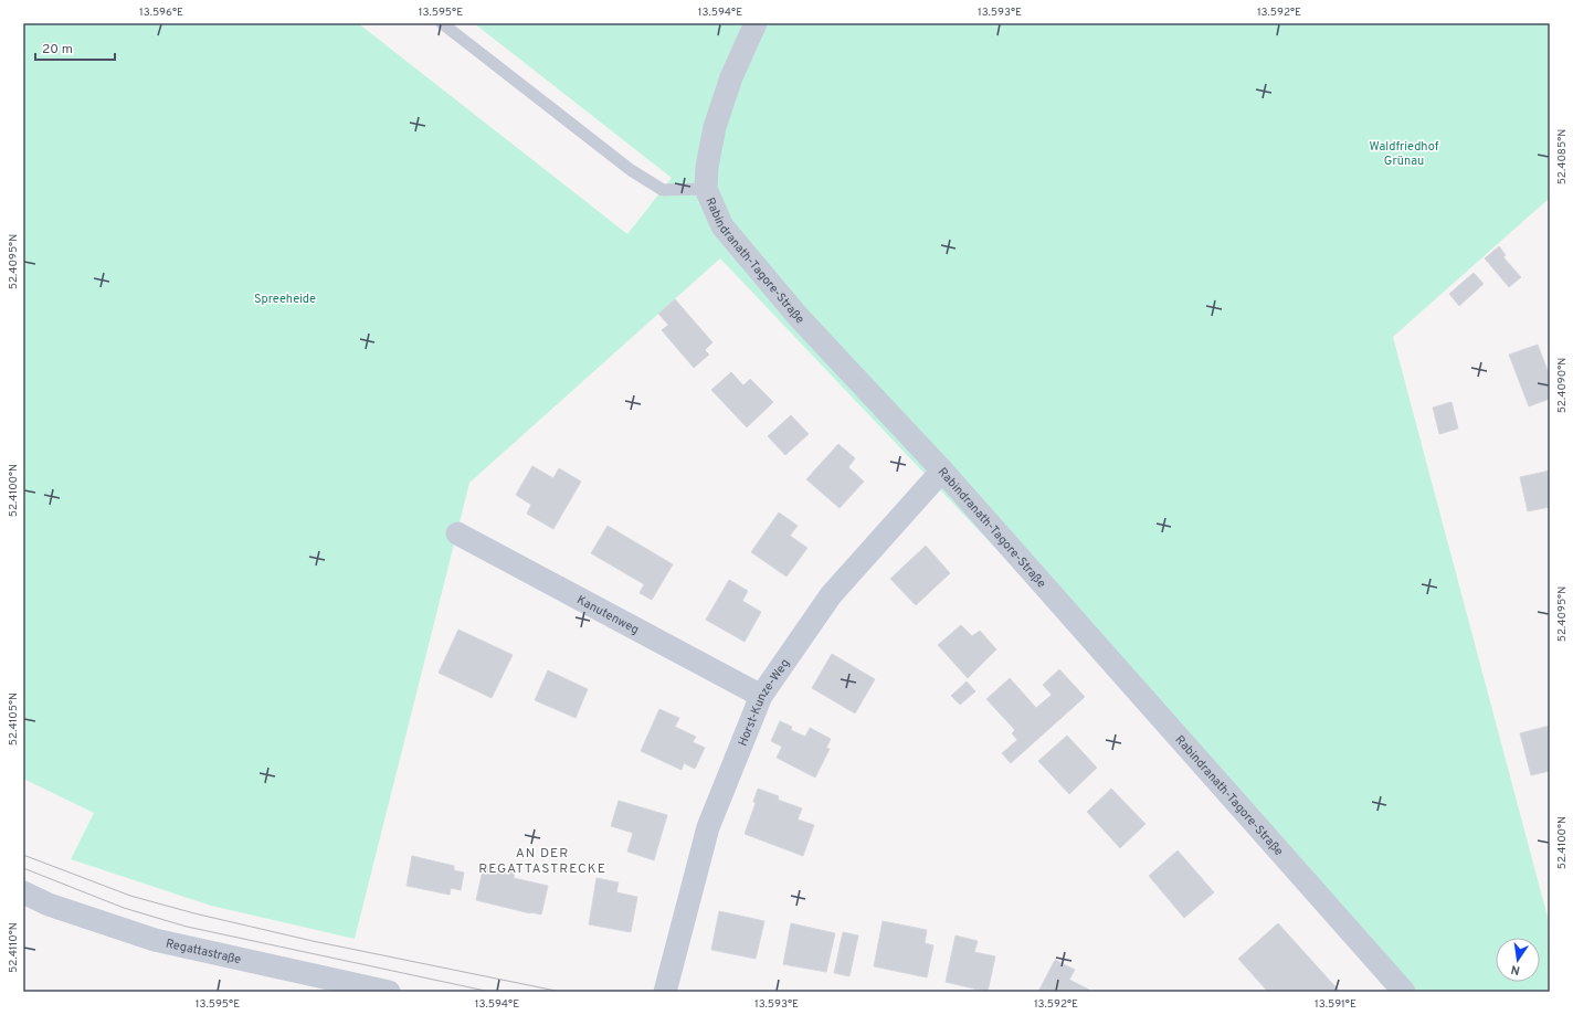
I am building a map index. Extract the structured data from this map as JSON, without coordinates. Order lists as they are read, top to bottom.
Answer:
{
  "streets": {
    "street": [
      "Rabindranath-Tagore-Straße",
      "Kanutenweg",
      "Horst-Kunze-Weg",
      "Regattastraße"
    ]
  },
  "crossings": [
    ["Rabindranath-Tagore-Straße", "Horst-Kunze-Weg"],
    ["Kanutenweg", "Horst-Kunze-Weg"]
  ],
  "districts": ["AN DER REGATTASTRECKE"],
  "parks": ["Waldfriedhof Grünau", "Spreeheide"],
  "scale_bar": "20 m",
  "north": "bottom",
  "coordinates": [
    "13.596°E",
    "13.595°E",
    "13.594°E",
    "13.593°E",
    "13.592°E",
    "52.4085°N",
    "52.4095°N",
    "52.4090°N",
    "52.4100°N",
    "52.4105°N",
    "52.4110°N",
    "13.591°E"
  ]
}
